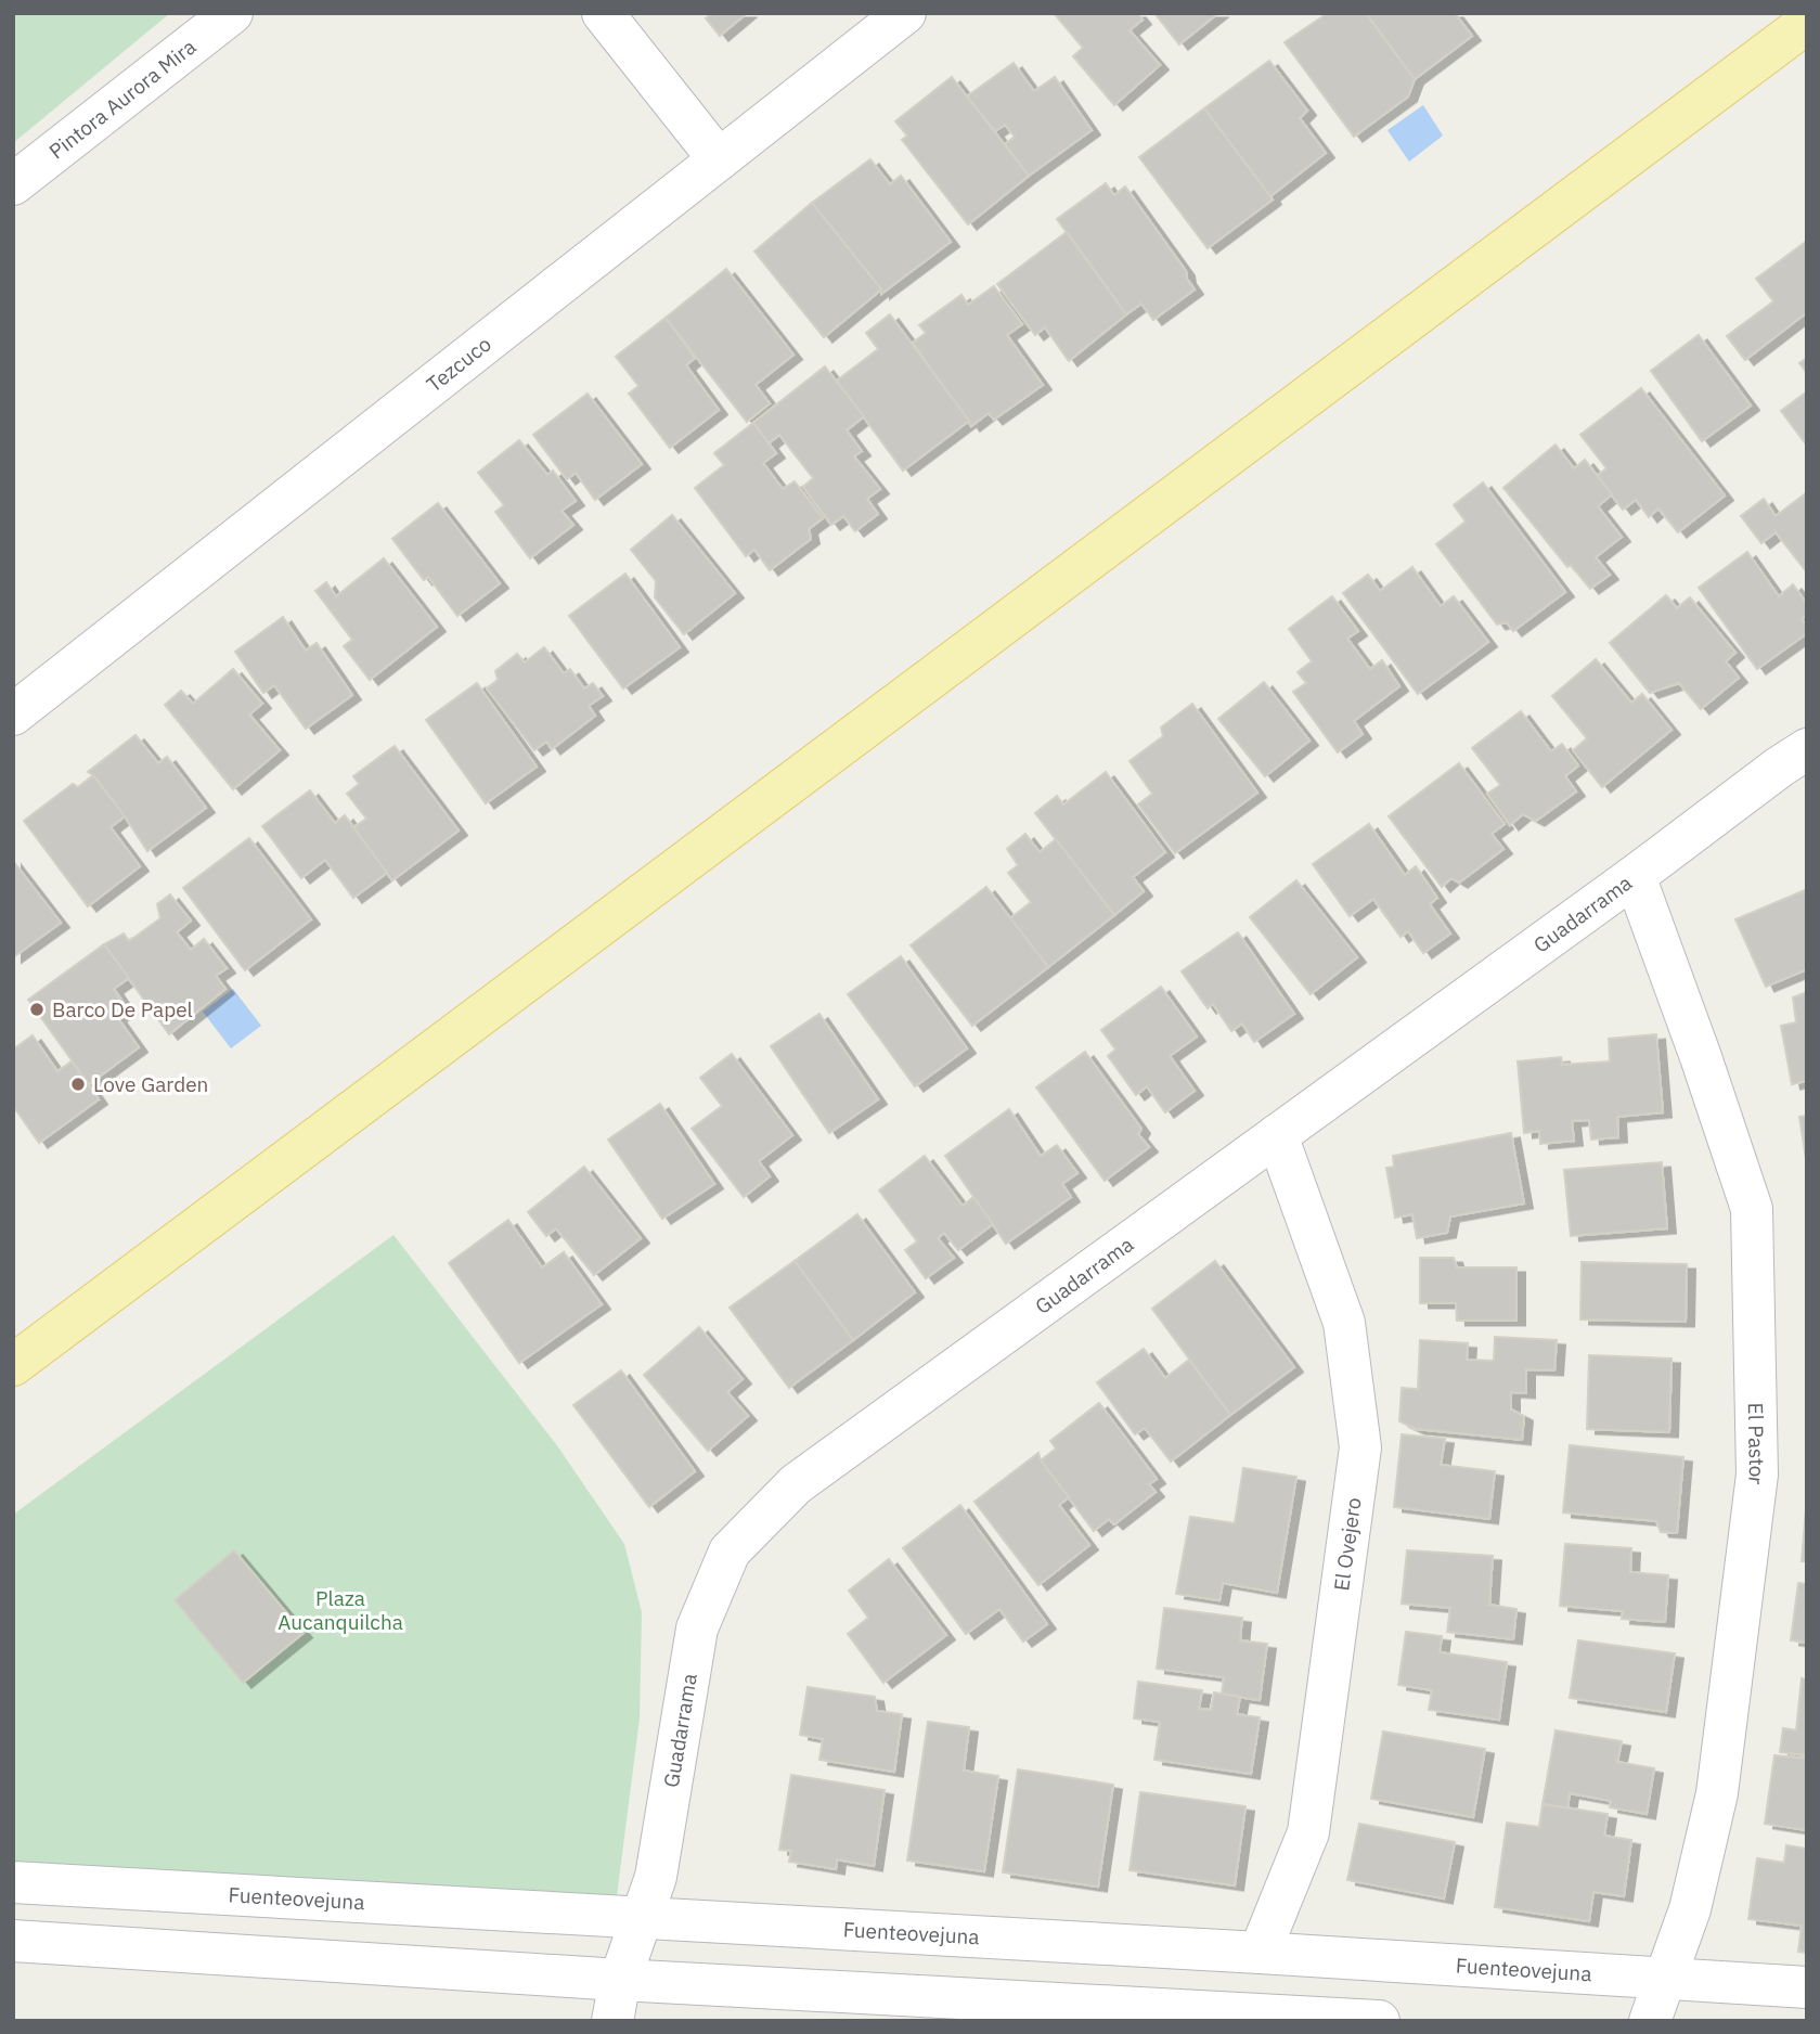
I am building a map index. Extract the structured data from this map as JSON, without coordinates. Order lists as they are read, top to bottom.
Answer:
{
  "streets": {
    "street": [
      "Pintora Aurora Mira",
      "Tezcuco",
      "Guadarrama",
      "El Pastor",
      "El Ovejero",
      "Fuenteovejuna"
    ]
  },
  "crossings": [
    ["Guadarrama", "El Pastor"],
    ["Guadarrama", "El Ovejero"],
    ["Guadarrama", "Fuenteovejuna"],
    ["El Pastor", "Fuenteovejuna"],
    ["El Ovejero", "Fuenteovejuna"]
  ],
  "parks": ["Plaza Aucanquilcha"],
  "places": ["Barco De Papel", "Love Garden"]
}
